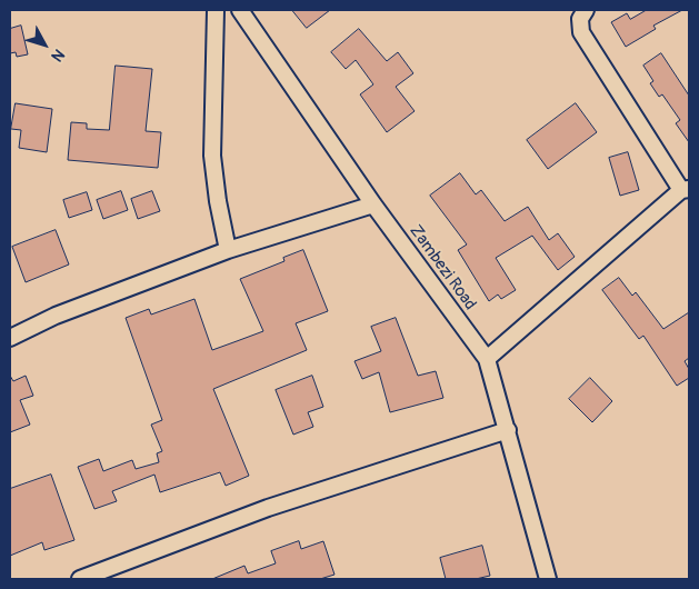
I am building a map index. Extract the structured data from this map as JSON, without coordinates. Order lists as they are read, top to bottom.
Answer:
{
  "streets": {
    "street": ["Zambezi Road"]
  },
  "north": "bottom right"
}
